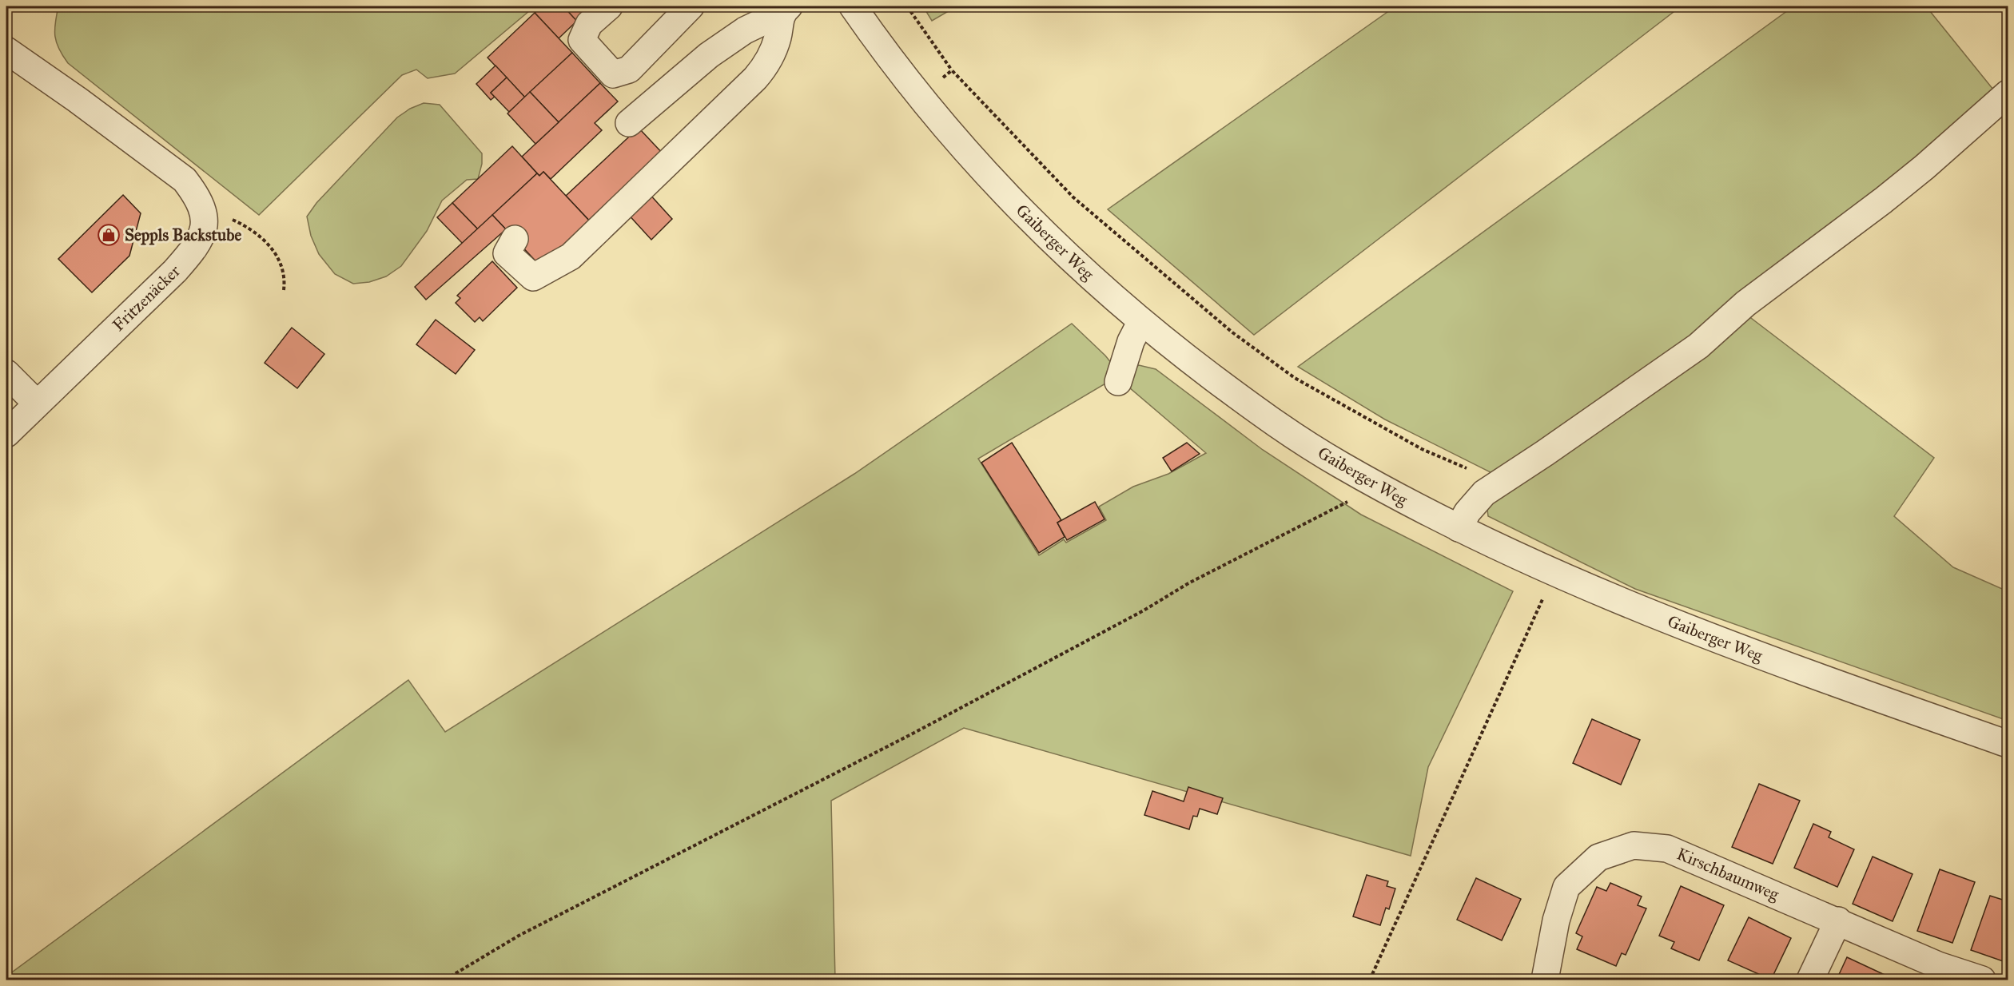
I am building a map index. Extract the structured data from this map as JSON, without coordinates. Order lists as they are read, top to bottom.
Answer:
{
  "streets": {
    "street": ["Gaiberger Weg", "Fritzenäcker", "Kirschbaumweg"]
  },
  "places": {
    "shop": ["Seppls Backstube"]
  }
}
